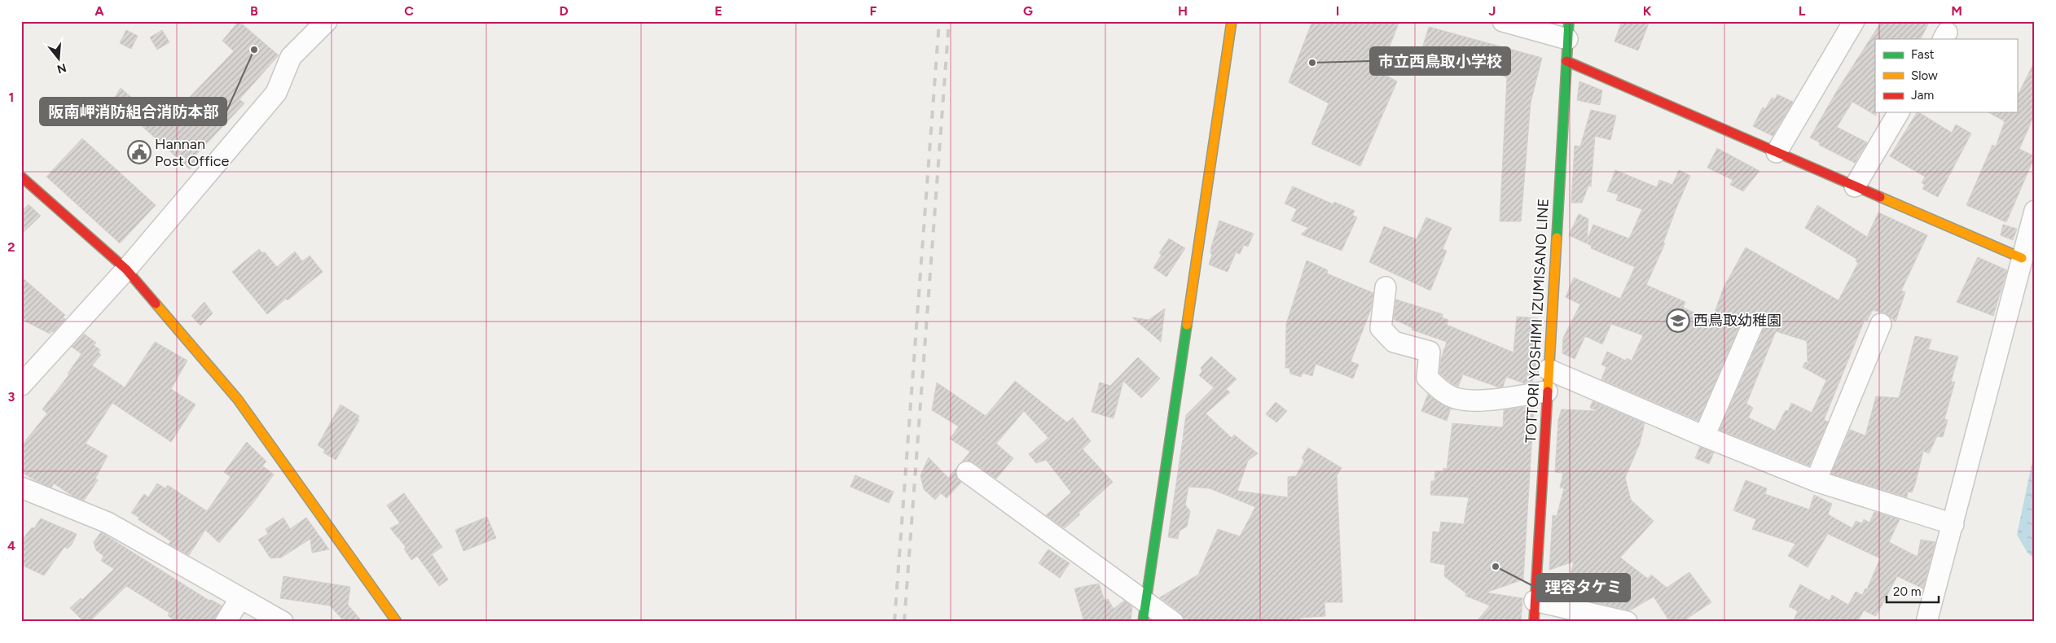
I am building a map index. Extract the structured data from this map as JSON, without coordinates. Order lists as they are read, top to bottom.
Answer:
{
  "streets": {
    "street": ["TOTTORI YOSHIMI IZUMISANO LINE"]
  },
  "places": {
    "other": ["阪南岬消防組合消防本部", "市立西鳥取小学校", "理容タケミ"],
    "public building": ["Hannan Post Office"],
    "school or university": ["西鳥取幼稚園"]
  },
  "legend": ["Fast", "Slow", "Jam"],
  "scale_bar": "20 m",
  "north": "bottom",
  "grid": {
    "columns": [
      "A",
      "B",
      "C",
      "D",
      "E",
      "F",
      "G",
      "H",
      "I",
      "J",
      "K",
      "L",
      "M"
    ],
    "rows": [
      "1",
      "2",
      "3",
      "4"
    ]
  }
}
